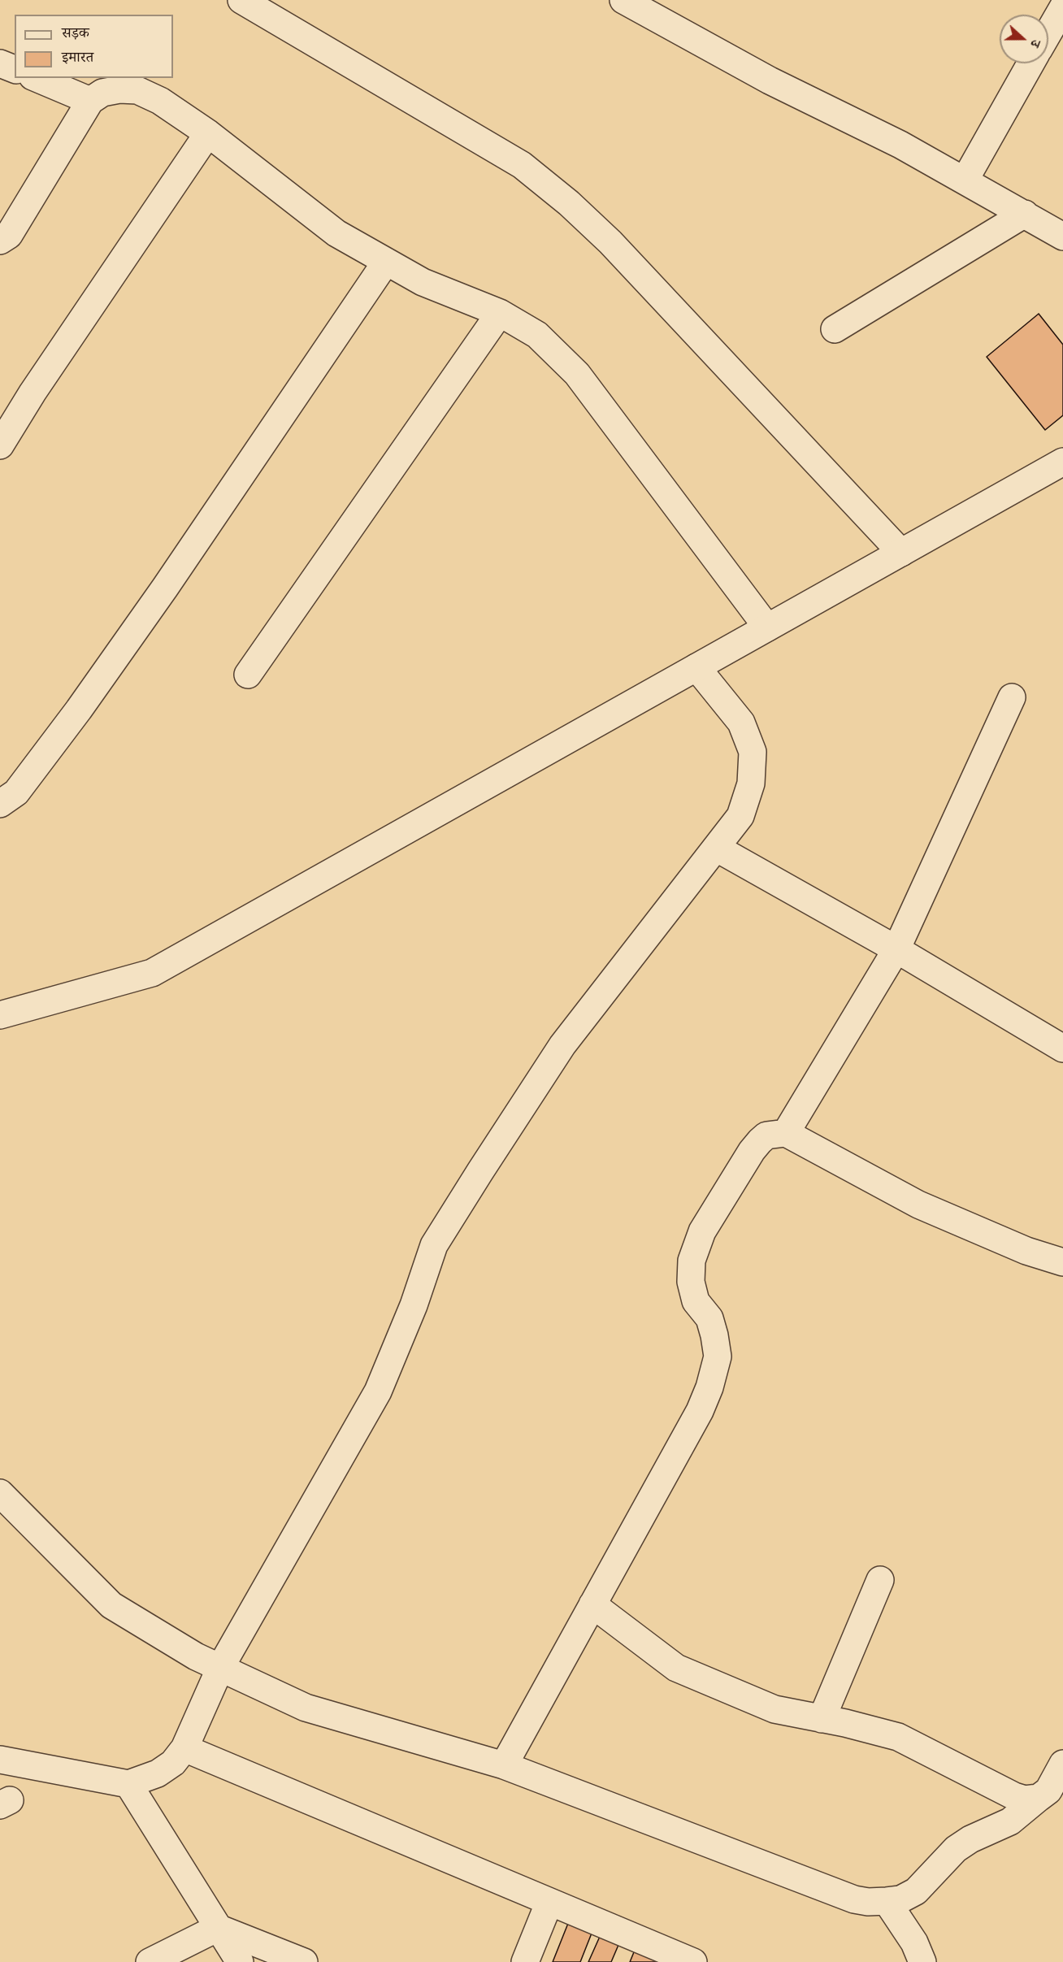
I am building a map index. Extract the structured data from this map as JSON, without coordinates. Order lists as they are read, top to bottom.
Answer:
{
  "legend": ["सड़क", "इमारत"],
  "north": "right"
}
